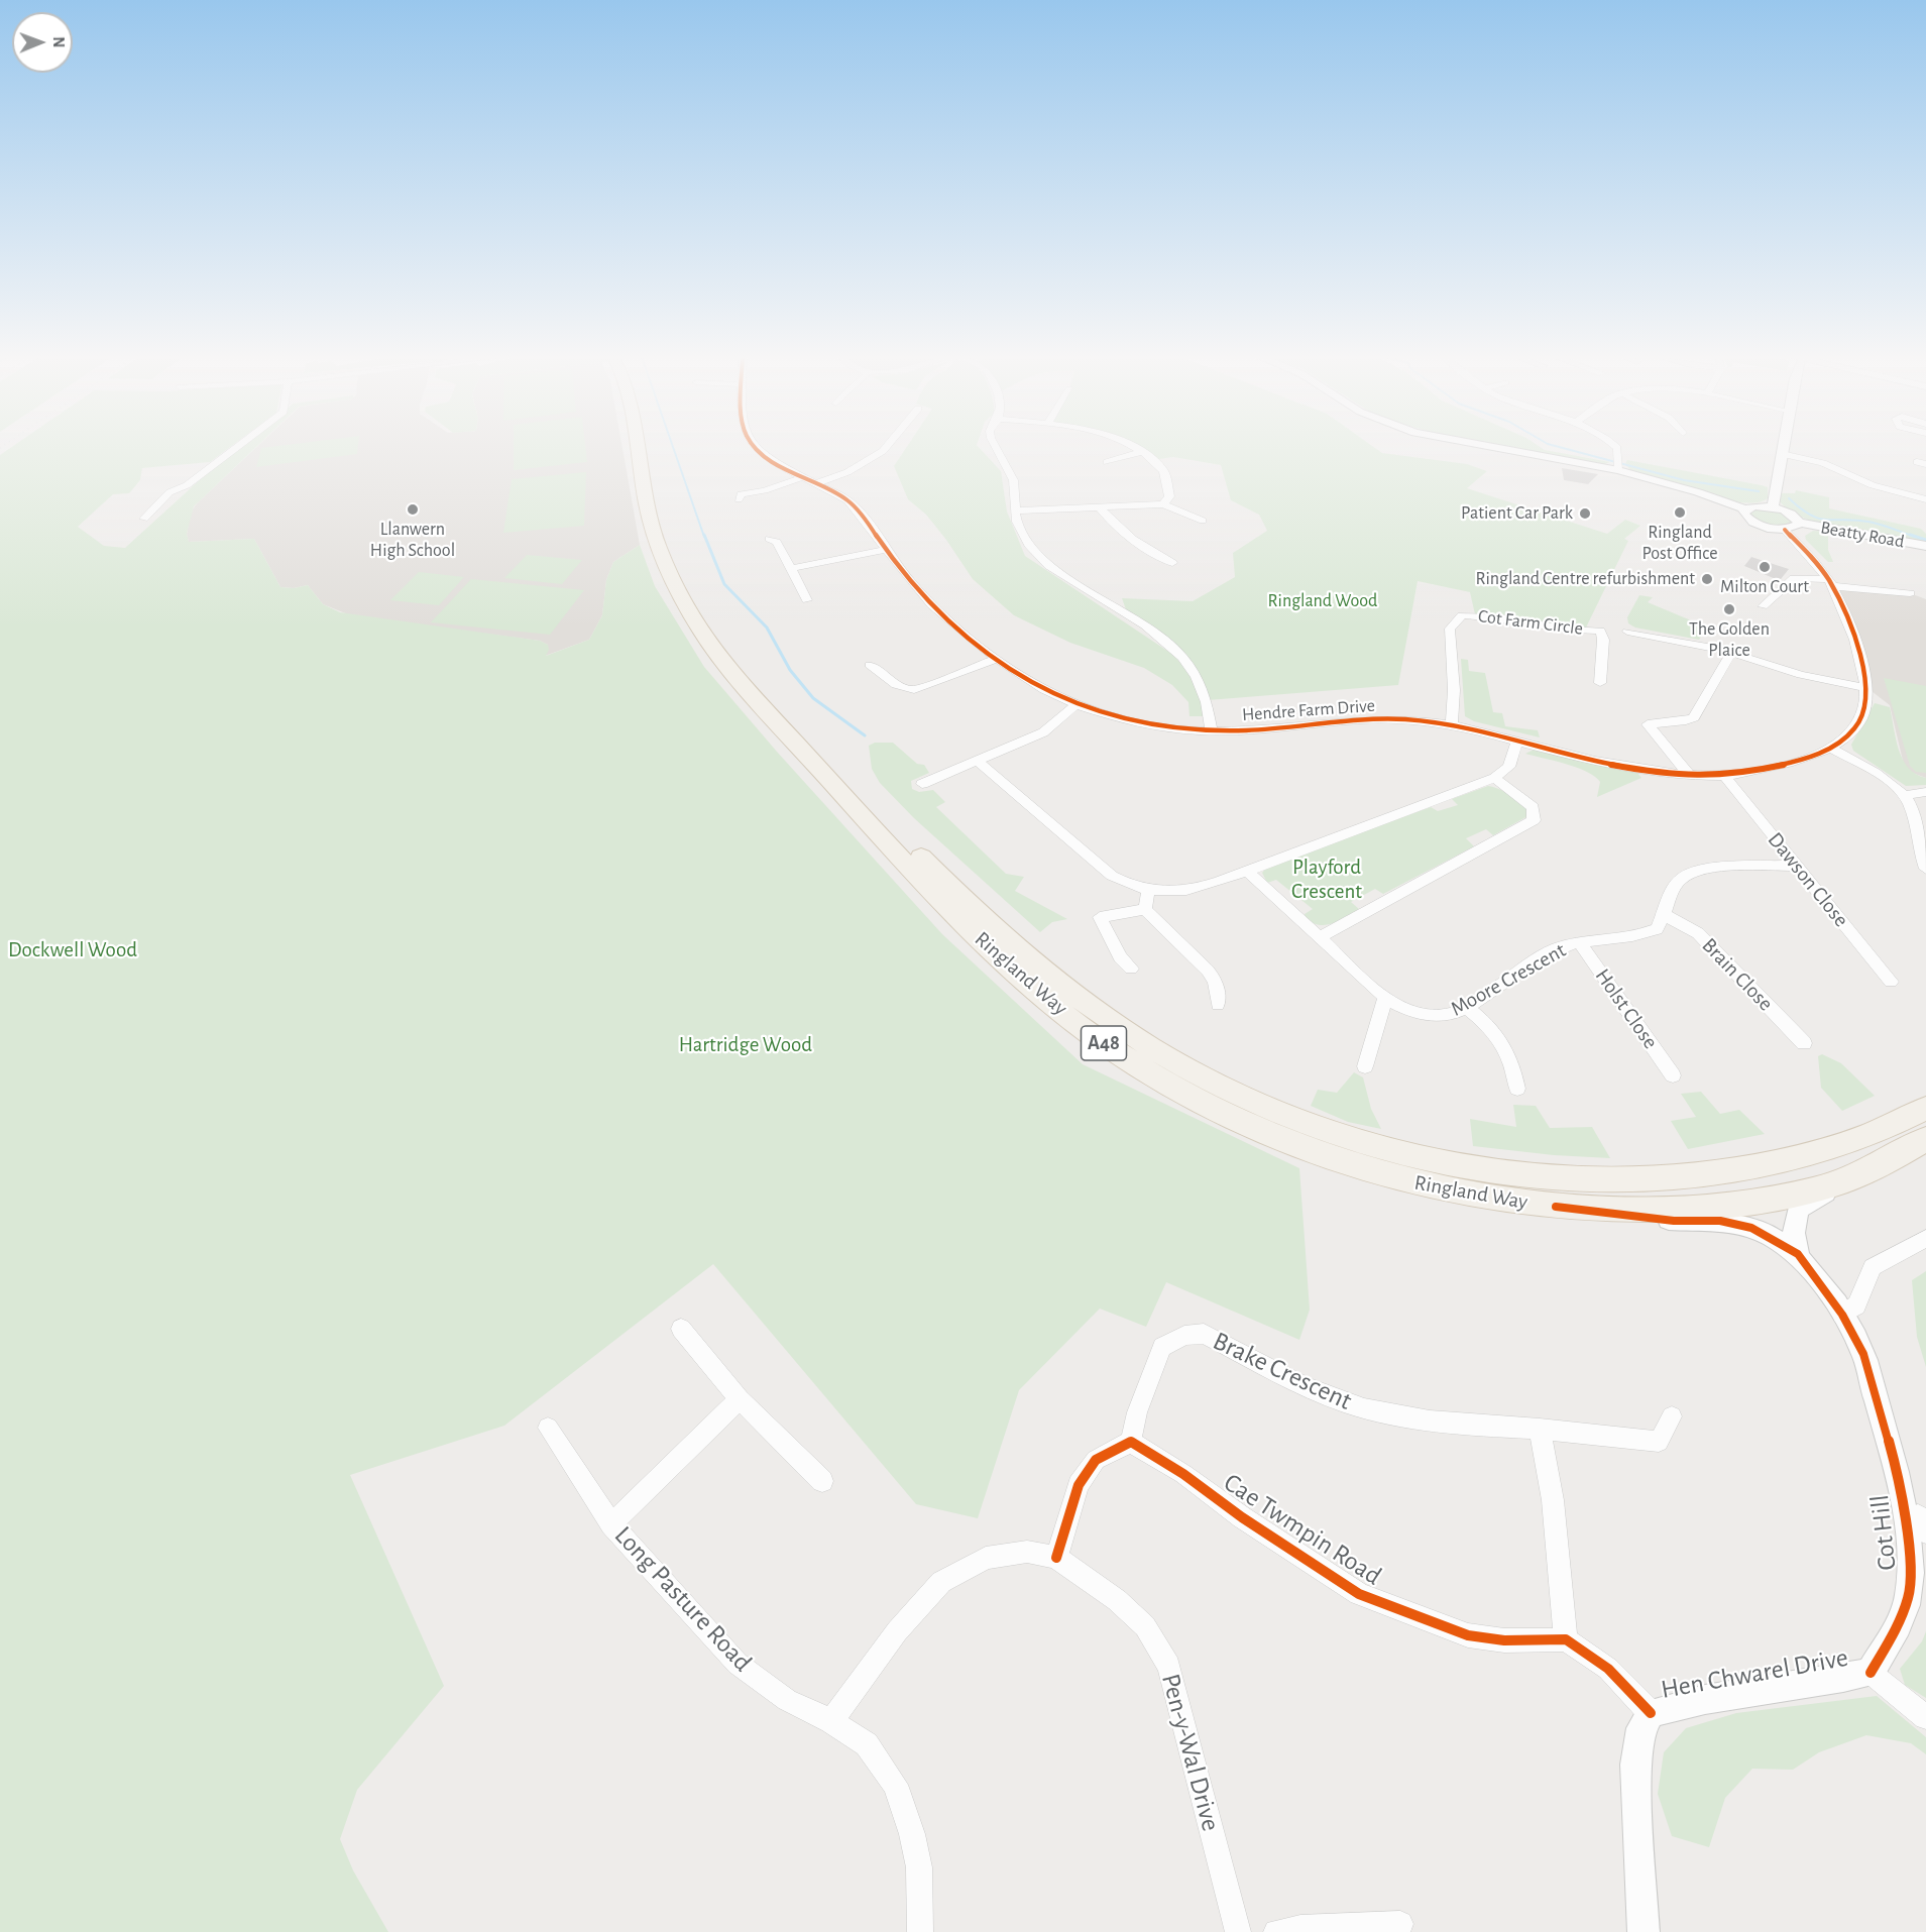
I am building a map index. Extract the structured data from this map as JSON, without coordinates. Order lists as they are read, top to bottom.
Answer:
{
  "streets": {
    "main road": ["Ringland Way", "A48"],
    "street": [
      "Beatty Road",
      "Cot Farm Circle",
      "Hendre Farm Drive",
      "Dawson Close",
      "Brain Close",
      "Moore Crescent",
      "Holst Close",
      "Brake Crescent",
      "Cae Twmpin Road",
      "Cot Hill",
      "Long Pasture Road",
      "Hen Chwarel Drive",
      "Pen-y-Wal Drive"
    ]
  },
  "crossings": [
    ["Cot Farm Circle", "Hendre Farm Drive"],
    ["Hendre Farm Drive", "Dawson Close"],
    ["Dawson Close", "Moore Crescent"],
    ["Ringland Way", "Cot Hill"],
    ["Brain Close", "Moore Crescent"],
    ["Moore Crescent", "Holst Close"],
    ["Brake Crescent", "Cae Twmpin Road"],
    ["Cot Hill", "Hen Chwarel Drive"],
    ["Long Pasture Road", "Pen-y-Wal Drive"]
  ],
  "parks": [
    "Ringland Wood",
    "Playford Crescent",
    "Dockwell Wood",
    "Hartridge Wood"
  ],
  "places": [
    "Llanwern High School",
    "Ringland Post Office",
    "Patient Car Park",
    "Milton Court",
    "Ringland Centre refurbishment",
    "The Golden Plaice"
  ],
  "north": "right"
}
